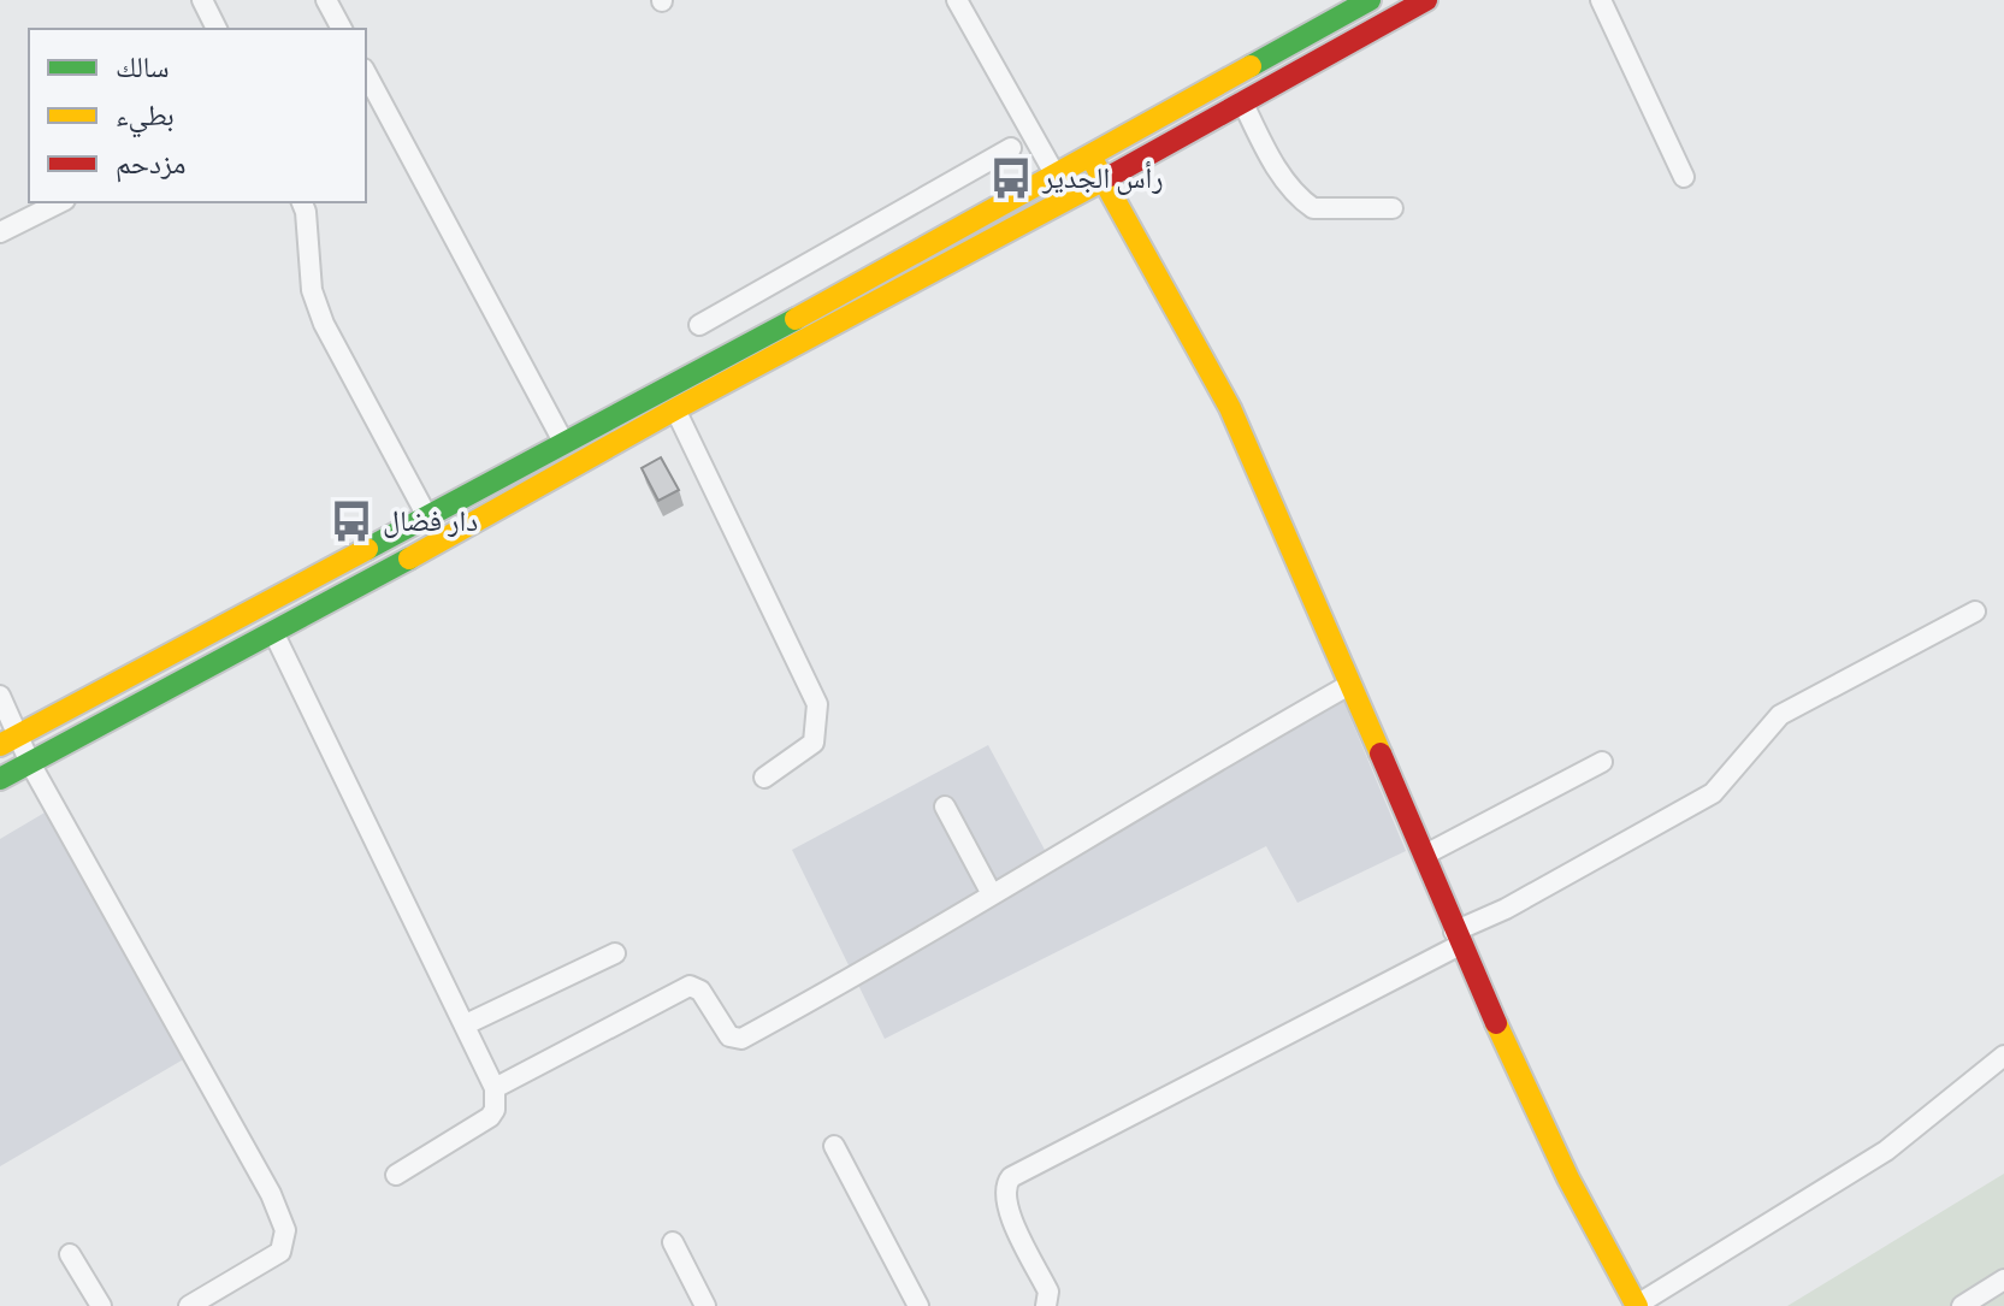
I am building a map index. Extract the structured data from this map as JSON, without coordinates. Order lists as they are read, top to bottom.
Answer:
{
  "places": {
    "bus stop": ["رأس الجدير", "دار فضال"]
  },
  "legend": ["سالك", "بطيء", "مزدحم"]
}
